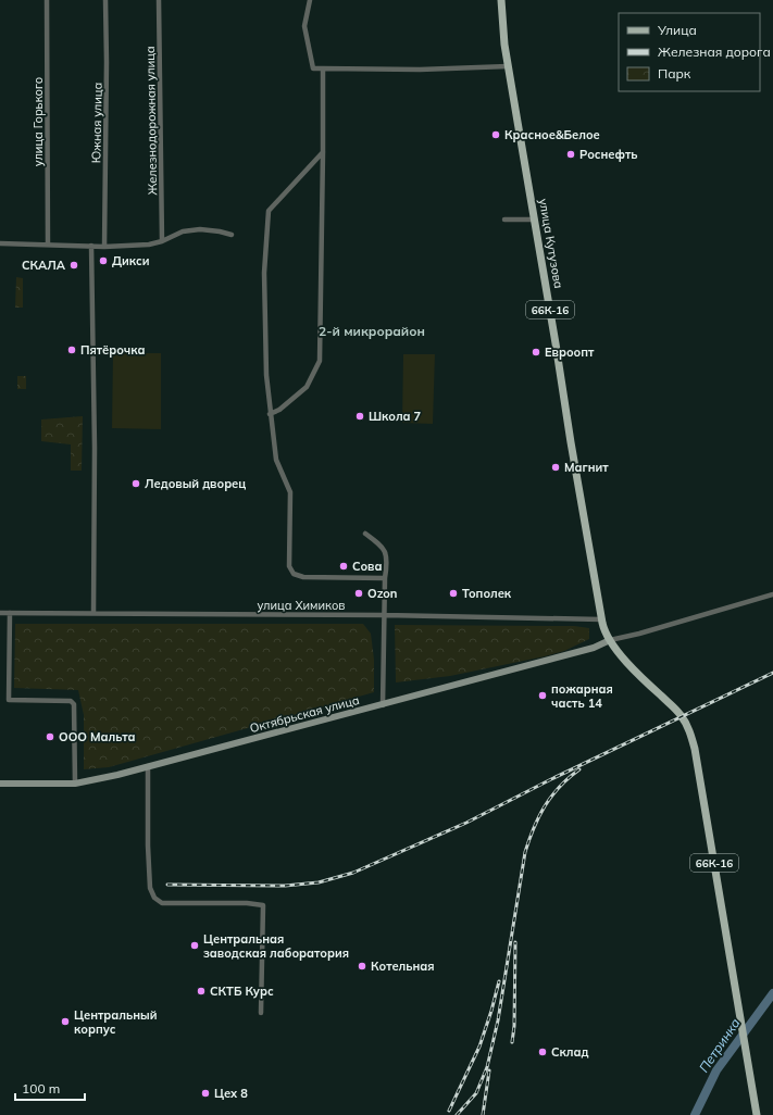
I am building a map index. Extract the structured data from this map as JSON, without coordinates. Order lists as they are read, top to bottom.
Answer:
{
  "streets": {
    "main road": ["улица Кутузова", "66К-16", "Октябрьская улица"],
    "street": [
      "Железнодорожная улица",
      "улица Горького",
      "Южная улица",
      "улица Химиков"
    ]
  },
  "crossings": [
    ["улица Кутузова", "66К-16"],
    ["улица Кутузова", "улица Химиков"],
    ["66К-16", "улица Химиков"],
    ["66К-16", "Октябрьская улица"]
  ],
  "districts": ["2-й микрорайон"],
  "water": ["Петринка"],
  "places": [
    "Красное&Белое",
    "Роснефть",
    "Дикси",
    "СКАЛА",
    "Пятёрочка",
    "Евроопт",
    "Школа 7",
    "Магнит",
    "Ледовый дворец",
    "Сова",
    "Ozon",
    "Тополек",
    "пожарная часть 14",
    "ООО Мальта",
    "Центральная заводская лаборатория",
    "Котельная",
    "СКТБ Курс",
    "Центральный корпус",
    "Склад",
    "Цех 8"
  ],
  "legend": ["Улица", "Железная дорога", "Парк"],
  "scale_bar": "100 m"
}
